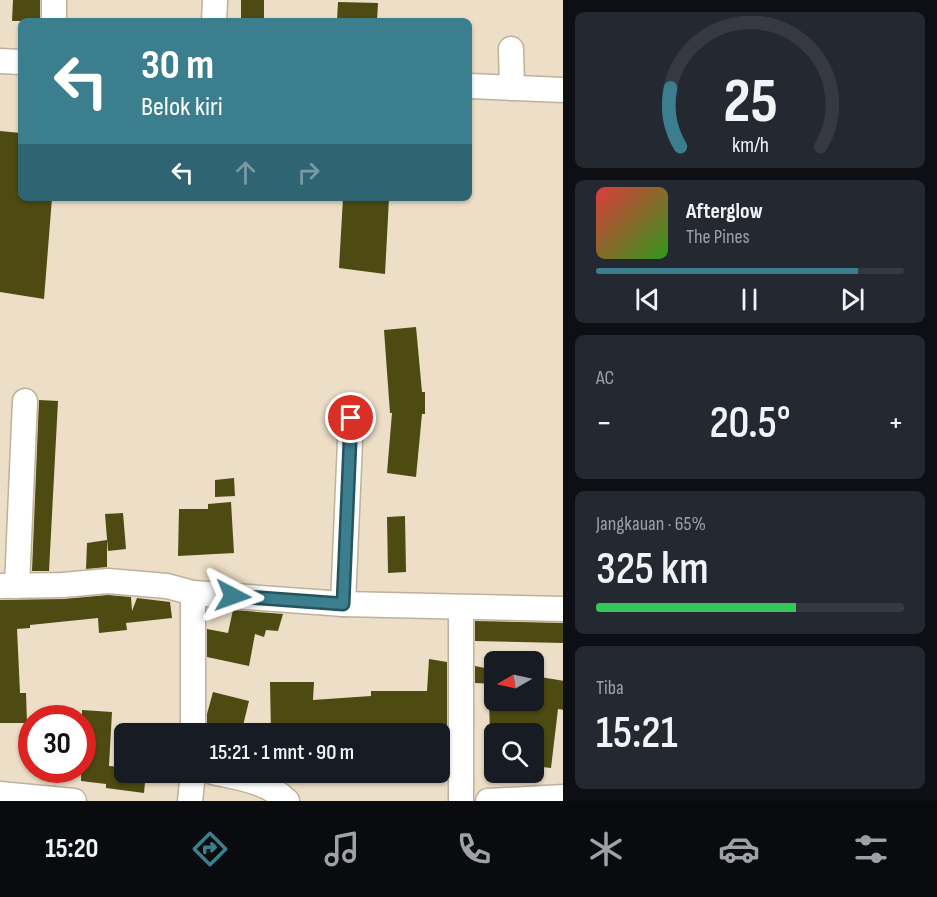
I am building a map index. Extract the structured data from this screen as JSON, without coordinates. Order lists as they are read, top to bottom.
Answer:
{
  "north": "left",
  "page": {
    "turn": ["30 m", "Belok kiri"],
    "song": ["Afterglow", "The Pines"],
    "tile": [
      "AC",
      ["Jangkauan · 65%", "325 km"],
      ["Tiba", "15:21"]
    ],
    "heat": ["−", "20.5°", "+"],
    "limit": "30",
    "trip": "15:21 · 1 mnt · 90 m",
    "tabs": "15:20",
    "gauge": ["25", "km/h"]
  }
}
